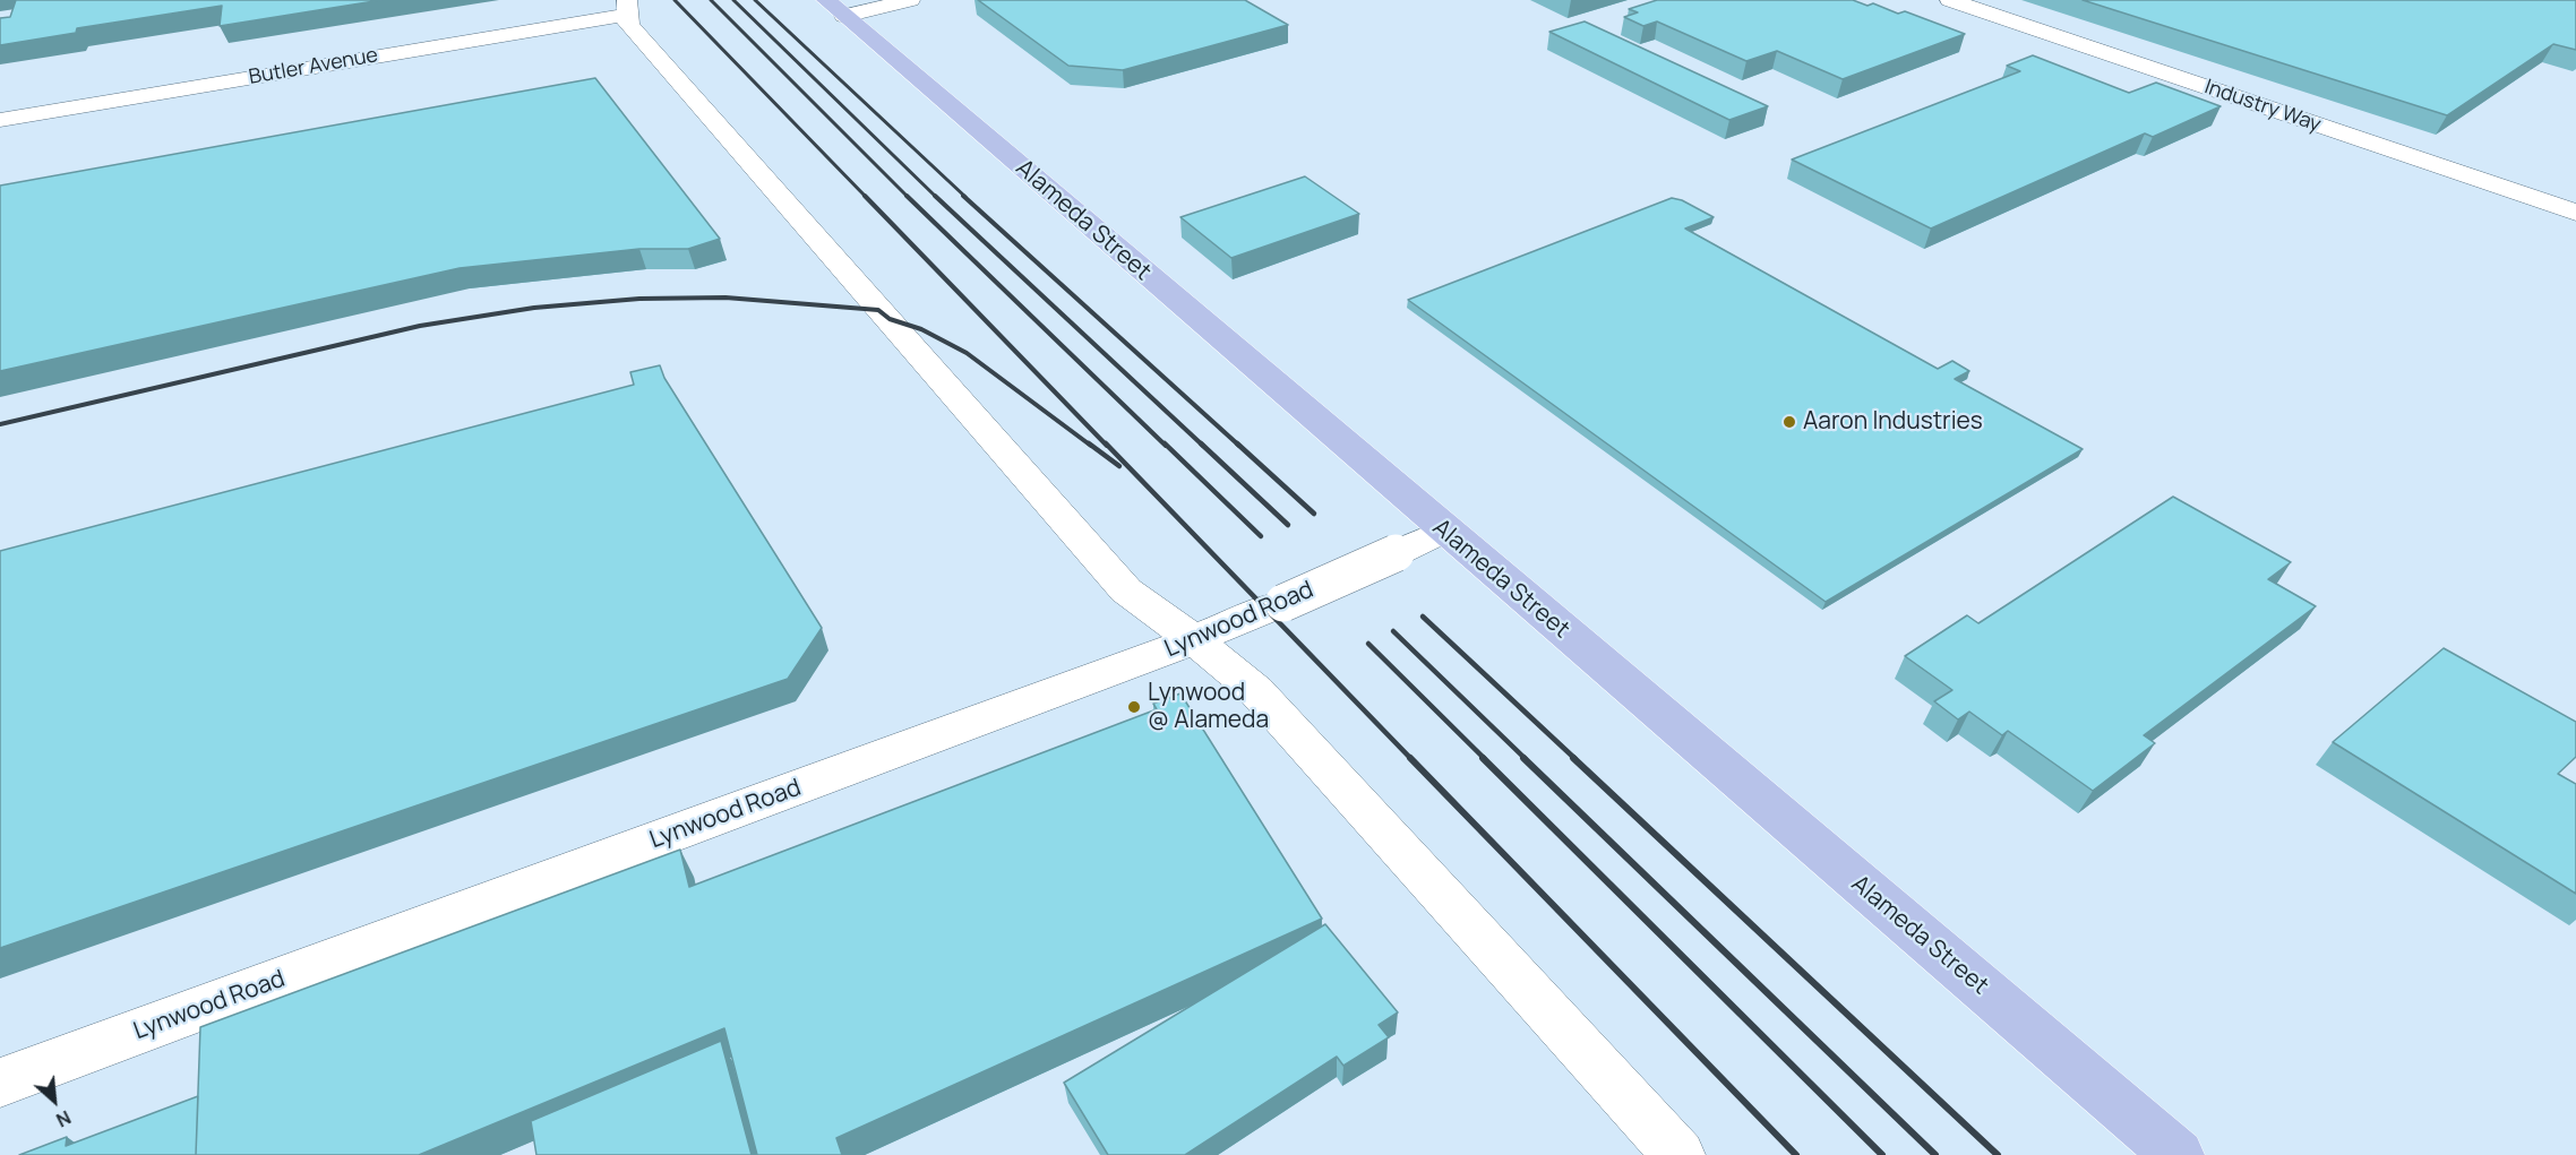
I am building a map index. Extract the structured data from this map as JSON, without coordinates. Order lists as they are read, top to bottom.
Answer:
{
  "streets": {
    "main road": ["Alameda Street"],
    "street": ["Butler Avenue", "Industry Way", "Lynwood Road"]
  },
  "crossings": [
    ["Alameda Street", "Lynwood Road"]
  ],
  "places": ["Aaron Industries", "Lynwood @ Alameda"],
  "north": "bottom right"
}
